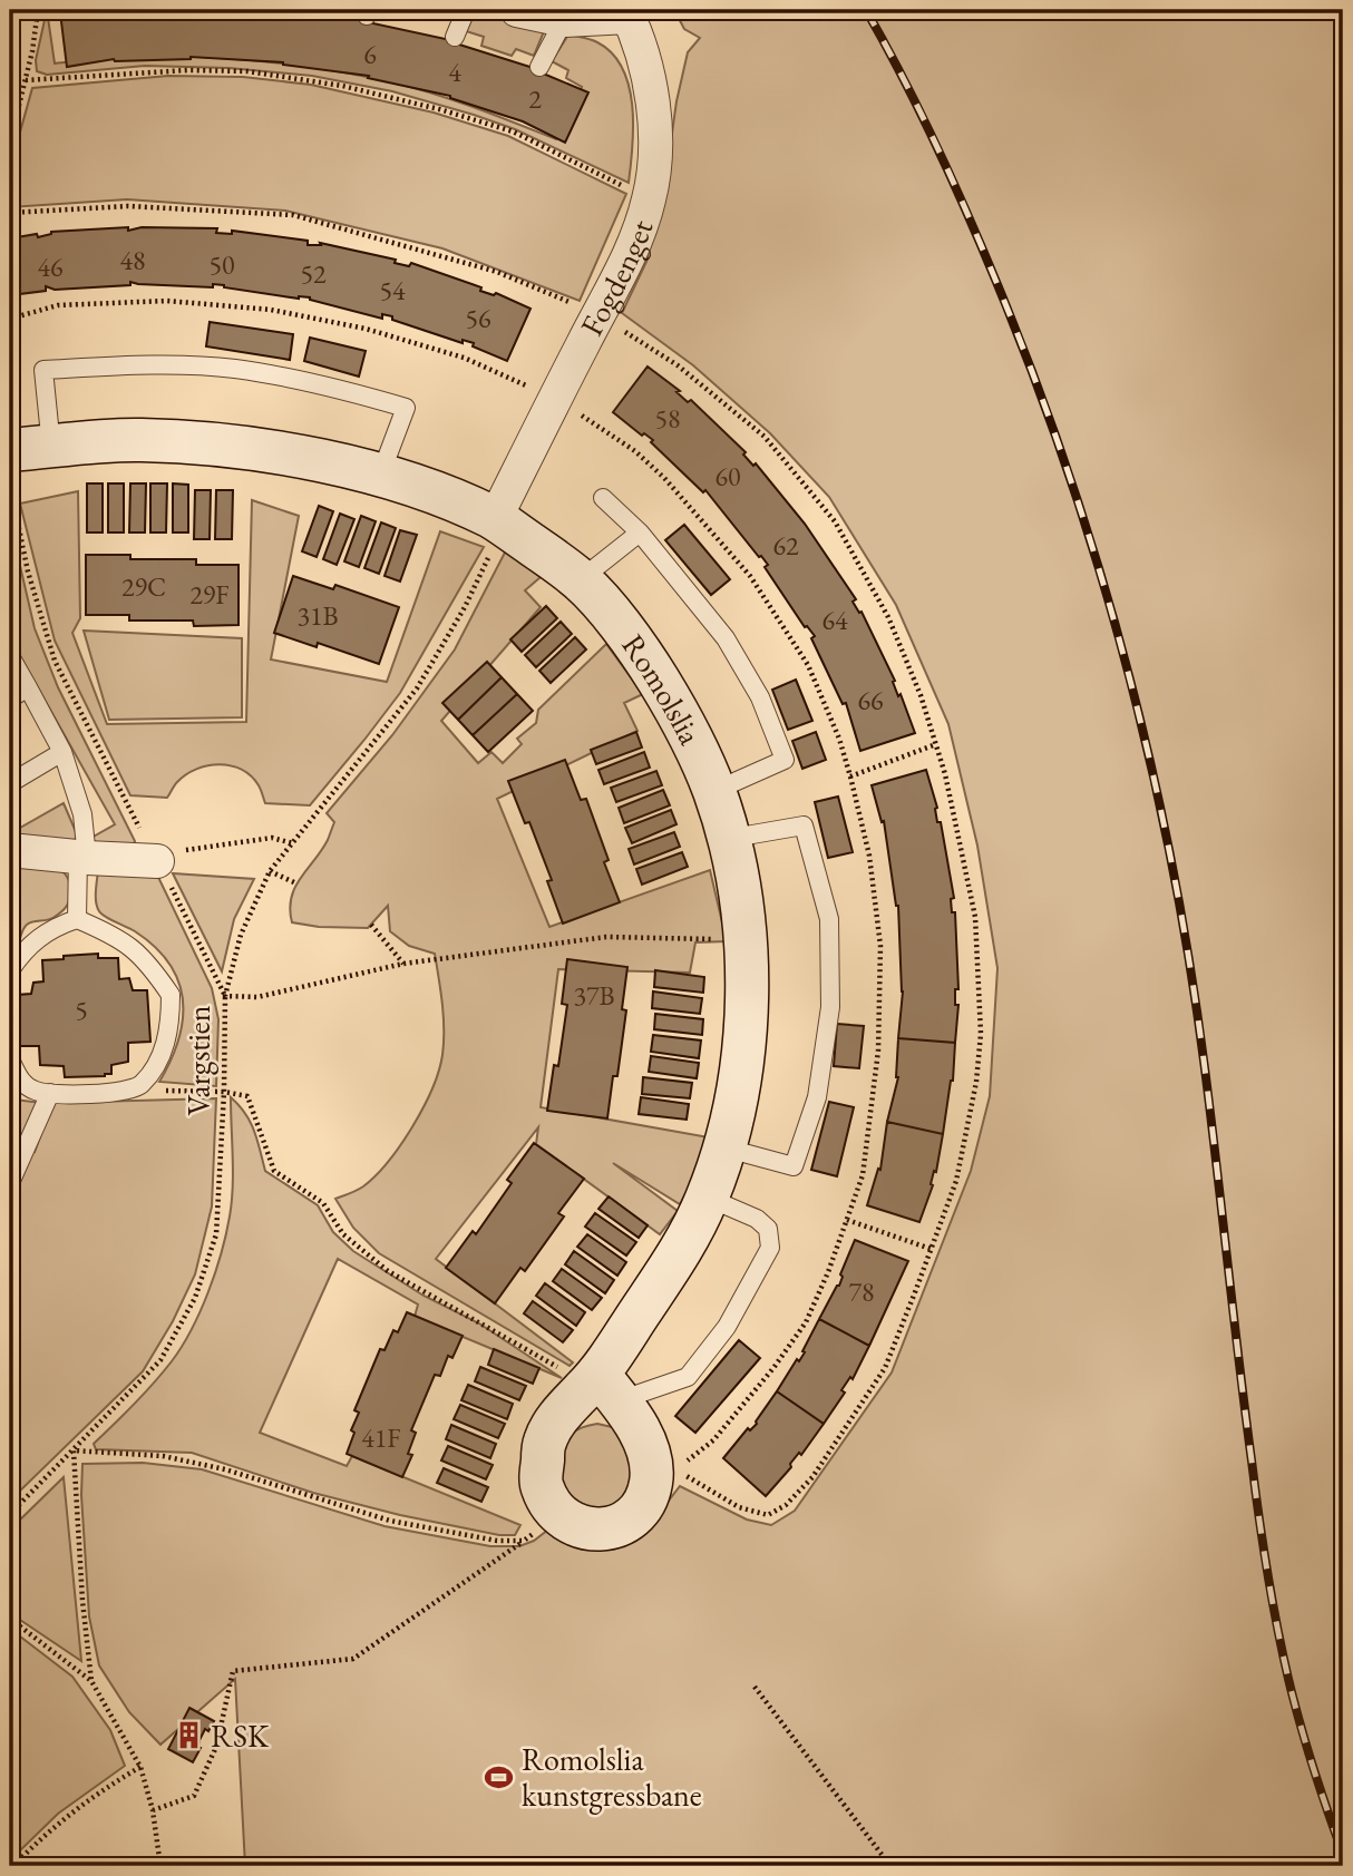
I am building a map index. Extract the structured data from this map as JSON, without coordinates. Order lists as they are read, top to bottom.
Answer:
{
  "streets": {
    "street": ["Fogdenget", "Romolslia"],
    "path": ["Vargstien"]
  },
  "crossings": [
    ["Fogdenget", "Romolslia"]
  ],
  "places": {
    "building": ["RSK"],
    "sports": ["Romolslia kunstgressbane"]
  },
  "house_numbers": [
    "6",
    "4",
    "2",
    "48",
    "50",
    "46",
    "52",
    "54",
    "56",
    "58",
    "60",
    "62",
    "29C",
    "29F",
    "31B",
    "64",
    "66",
    "37B",
    "5",
    "78",
    "41F"
  ]
}
